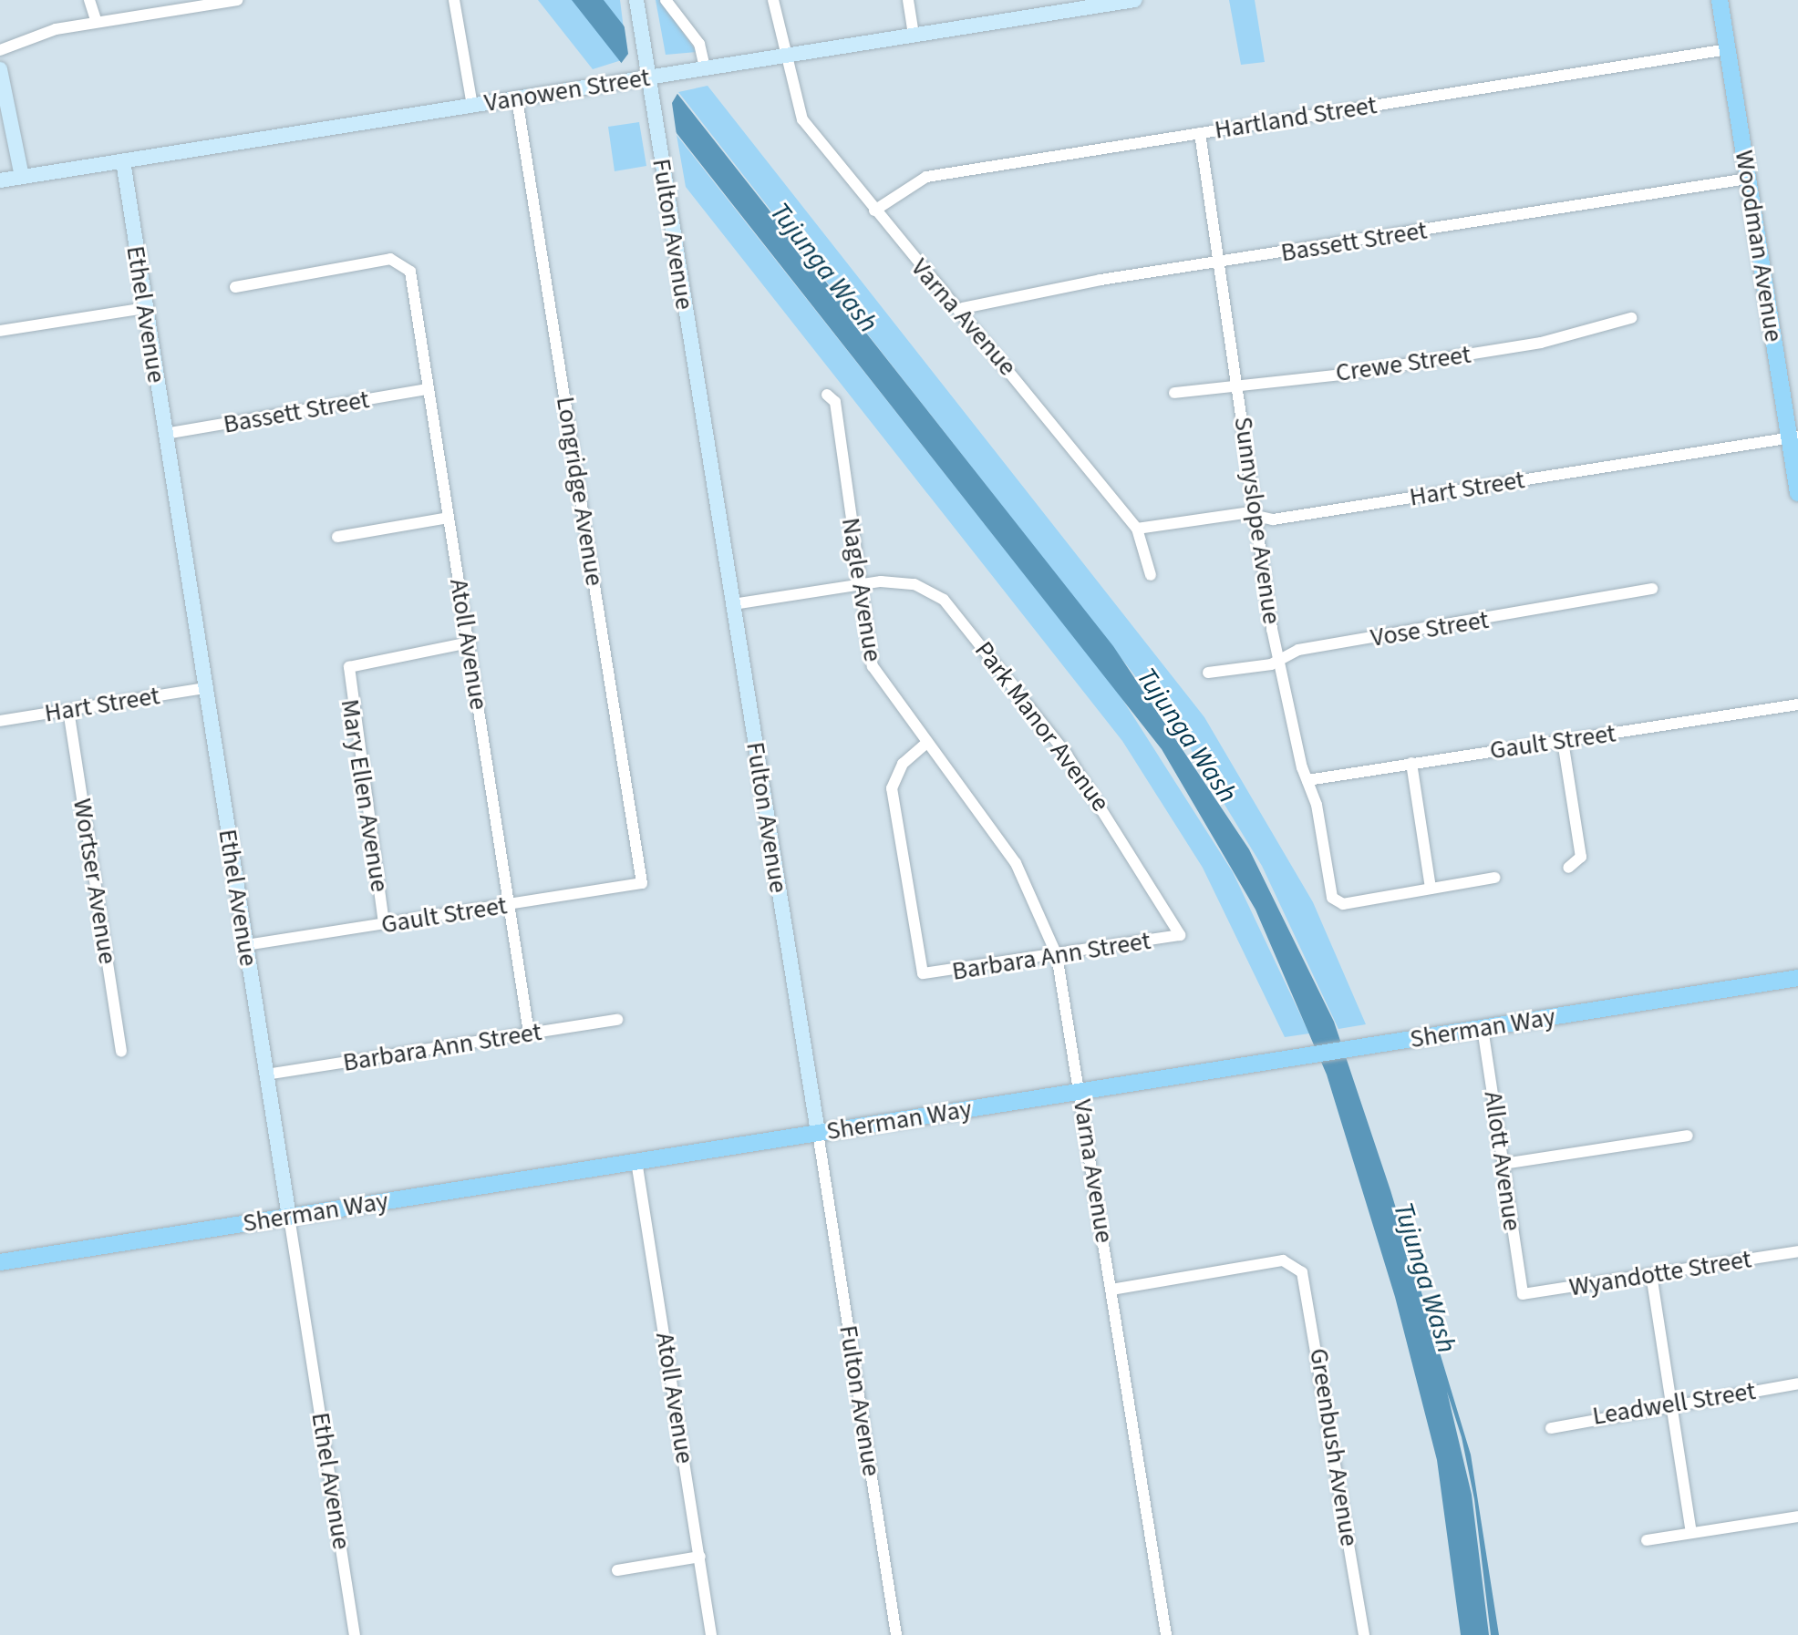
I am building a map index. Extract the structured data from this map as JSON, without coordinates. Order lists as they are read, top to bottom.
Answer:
{
  "streets": {
    "main road": ["Woodman Avenue", "Sherman Way"],
    "street": [
      "Vanowen Street",
      "Hartland Street",
      "Fulton Avenue",
      "Bassett Street",
      "Ethel Avenue",
      "Varna Avenue",
      "Crewe Street",
      "Hart Street",
      "Longridge Avenue",
      "Sunnyslope Avenue",
      "Nagle Avenue",
      "Vose Street",
      "Atoll Avenue",
      "Park Manor Avenue",
      "Gault Street",
      "Mary Ellen Avenue",
      "Wortser Avenue",
      "Barbara Ann Street",
      "Allott Avenue",
      "Wyandotte Street",
      "Leadwell Street",
      "Greenbush Avenue"
    ]
  },
  "crossings": [
    ["Vanowen Street", "Fulton Avenue"],
    ["Vanowen Street", "Ethel Avenue"],
    ["Vanowen Street", "Varna Avenue"],
    ["Vanowen Street", "Longridge Avenue"],
    ["Hartland Street", "Woodman Avenue"],
    ["Hartland Street", "Varna Avenue"],
    ["Hartland Street", "Sunnyslope Avenue"],
    ["Fulton Avenue", "Sherman Way"],
    ["Bassett Street", "Woodman Avenue"],
    ["Bassett Street", "Ethel Avenue"],
    ["Bassett Street", "Varna Avenue"],
    ["Bassett Street", "Sunnyslope Avenue"],
    ["Bassett Street", "Atoll Avenue"],
    ["Woodman Avenue", "Hart Street"],
    ["Ethel Avenue", "Hart Street"],
    ["Ethel Avenue", "Gault Street"],
    ["Ethel Avenue", "Barbara Ann Street"],
    ["Ethel Avenue", "Sherman Way"],
    ["Varna Avenue", "Hart Street"],
    ["Varna Avenue", "Nagle Avenue"],
    ["Varna Avenue", "Barbara Ann Street"],
    ["Varna Avenue", "Sherman Way"],
    ["Varna Avenue", "Greenbush Avenue"],
    ["Crewe Street", "Sunnyslope Avenue"],
    ["Hart Street", "Sunnyslope Avenue"],
    ["Hart Street", "Wortser Avenue"],
    ["Longridge Avenue", "Gault Street"],
    ["Sunnyslope Avenue", "Vose Street"],
    ["Sunnyslope Avenue", "Gault Street"],
    ["Nagle Avenue", "Park Manor Avenue"],
    ["Nagle Avenue", "Barbara Ann Street"],
    ["Atoll Avenue", "Gault Street"],
    ["Atoll Avenue", "Mary Ellen Avenue"],
    ["Atoll Avenue", "Barbara Ann Street"],
    ["Atoll Avenue", "Sherman Way"],
    ["Park Manor Avenue", "Barbara Ann Street"],
    ["Gault Street", "Mary Ellen Avenue"],
    ["Sherman Way", "Allott Avenue"],
    ["Allott Avenue", "Wyandotte Street"]
  ],
  "water": ["Tujunga Wash"]
}
